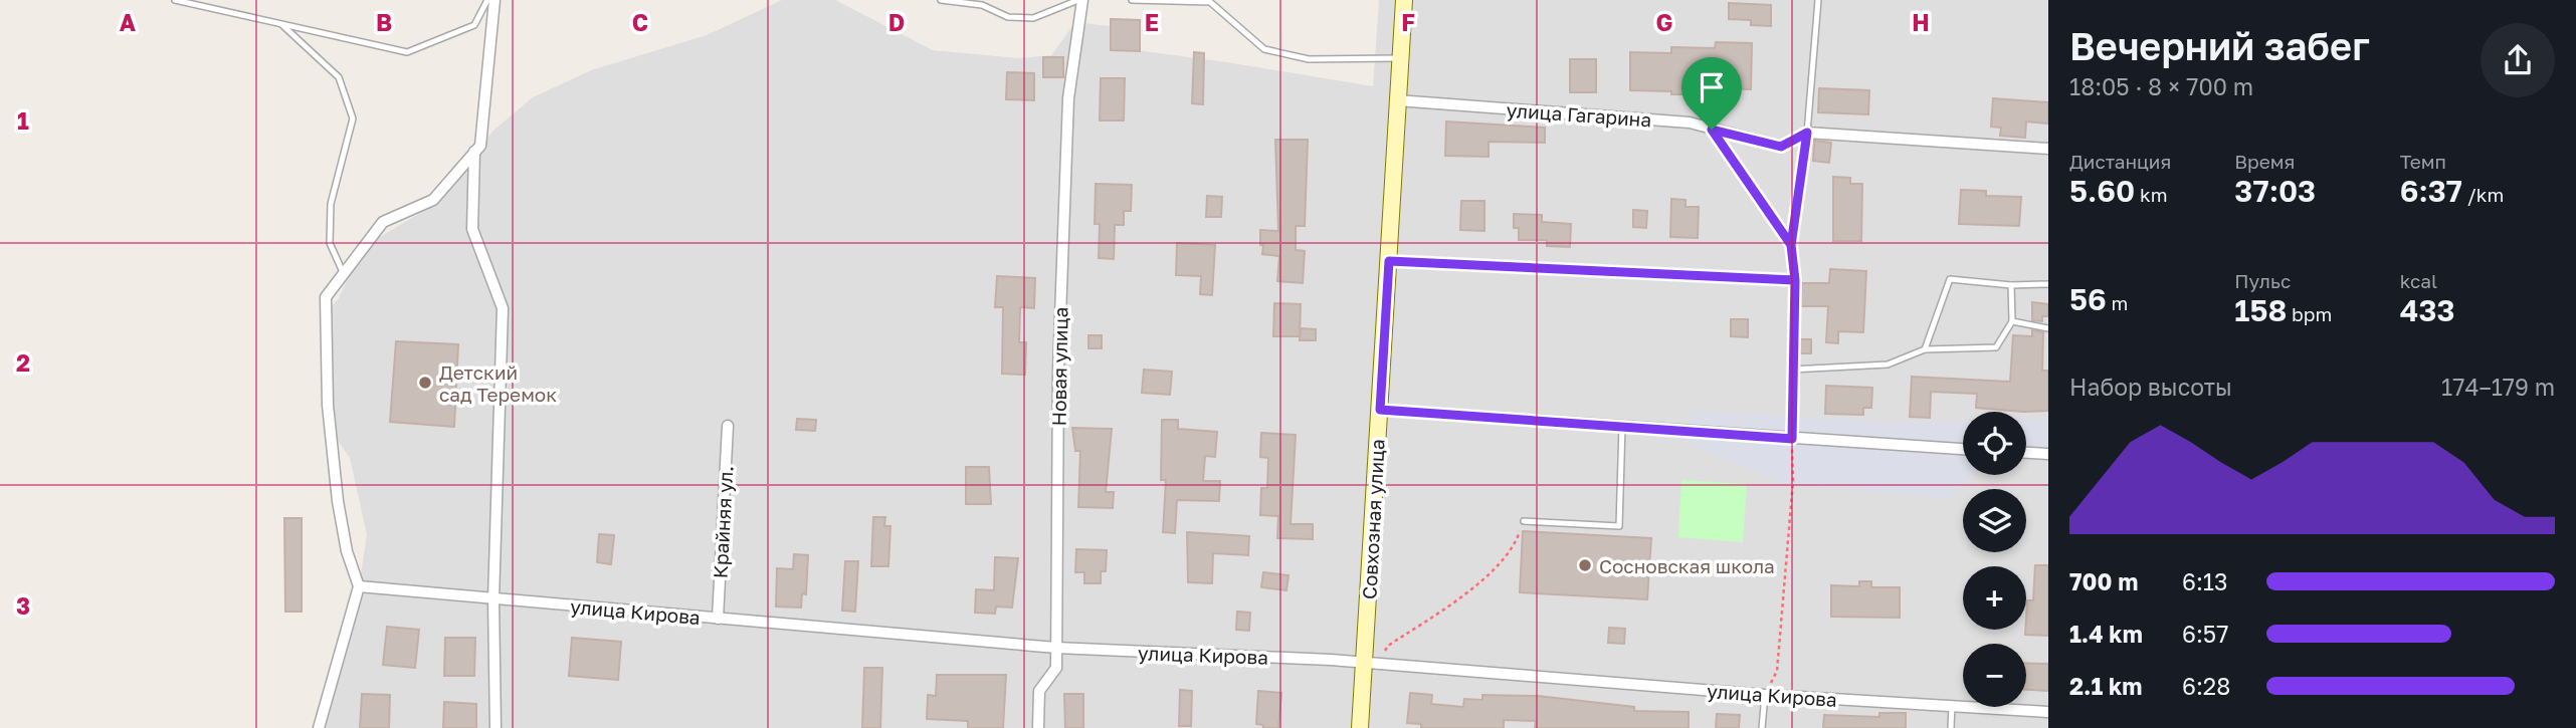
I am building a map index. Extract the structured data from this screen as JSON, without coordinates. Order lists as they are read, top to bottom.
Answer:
{
  "streets": {
    "main road": ["Совхозная улица"],
    "street": [
      "улица Гагарина",
      "Новая улица",
      "Крайняя ул.",
      "улица Кирова"
    ]
  },
  "crossings": [
    ["улица Гагарина", "Совхозная улица"],
    ["Новая улица", "улица Кирова"],
    ["Совхозная улица", "улица Кирова"],
    ["Крайняя ул.", "улица Кирова"]
  ],
  "places": ["Детский сад Теремок", "Сосновская школа"],
  "page": {
    "heading": ["Вечерний забег", "18:05 · 8 × 700 m"],
    "stats": [
      ["Дистанция", "5.60 km"],
      ["Время", "37:03"],
      ["Темп", "6:37 /km"],
      ["56 m"],
      ["Пульс", "158 bpm"],
      ["kcal", "433"]
    ],
    "chart": ["Набор высоты", "174–179 m"],
    "map_buttons": ["+", "−"],
    "list": [
      {
        "name": "700 m",
        "note": "6:13"
      },
      {
        "name": "1.4 km",
        "note": "6:57"
      },
      {
        "name": "2.1 km",
        "note": "6:28"
      }
    ]
  },
  "grid": {
    "columns": [
      "A",
      "B",
      "C",
      "D",
      "E",
      "F",
      "G",
      "H"
    ],
    "rows": ["1", "2", "3"]
  }
}
